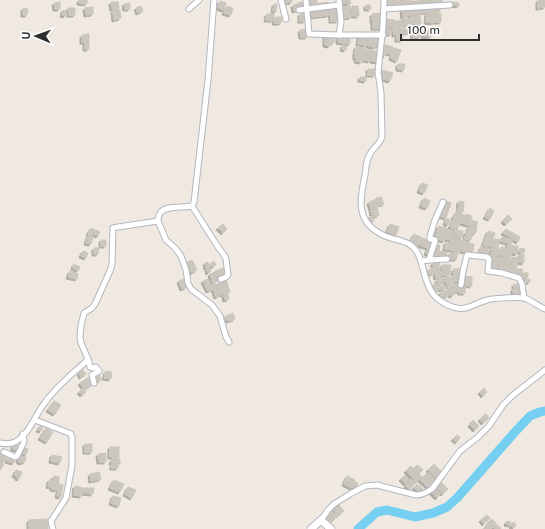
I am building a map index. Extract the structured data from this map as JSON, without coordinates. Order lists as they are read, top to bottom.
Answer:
{
  "scale_bar": "100 m",
  "north": "left"
}
